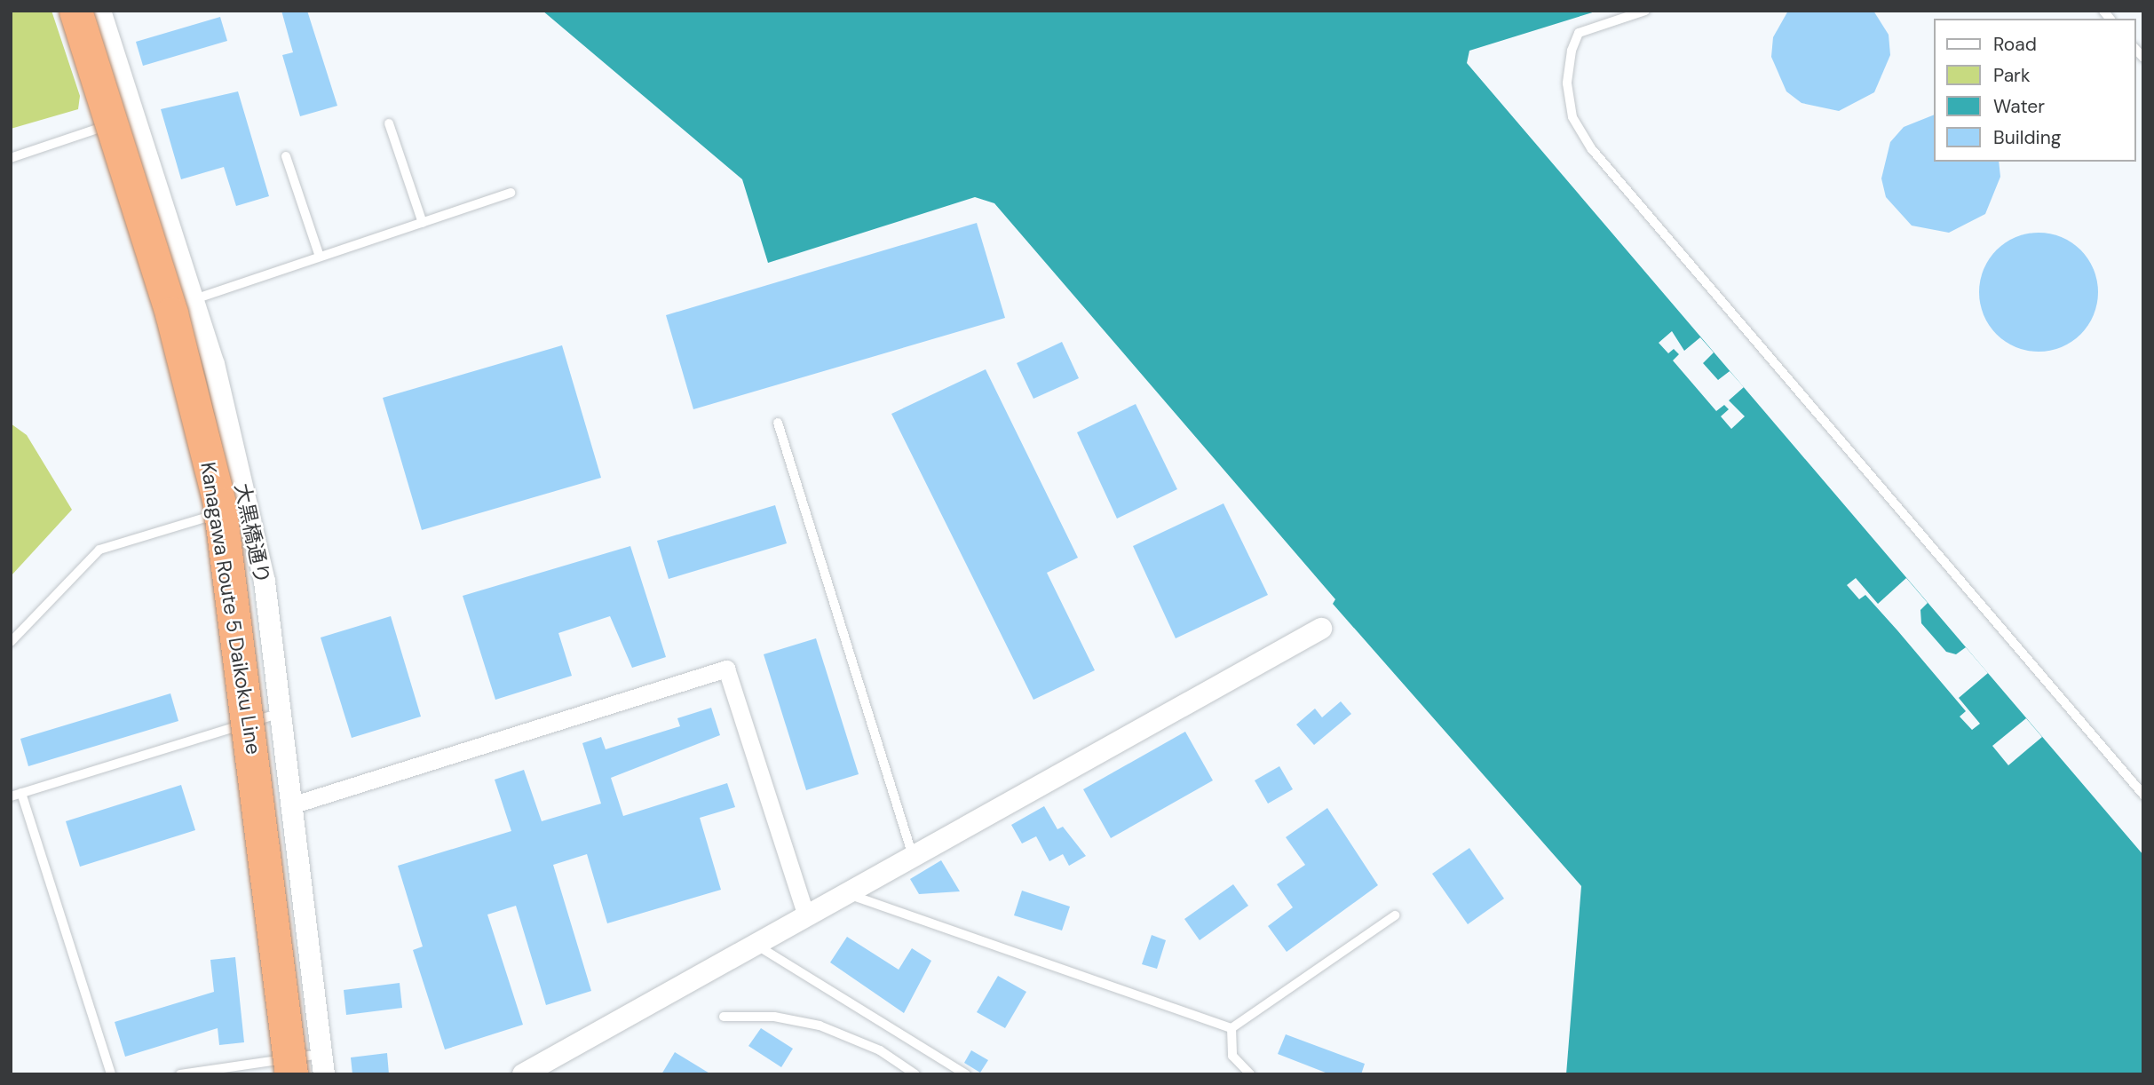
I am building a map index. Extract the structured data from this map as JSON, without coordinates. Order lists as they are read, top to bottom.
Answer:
{
  "streets": {
    "highway": ["Kanagawa Route 5 Daikoku Line"],
    "street": ["大黒橋通り"]
  },
  "crossings": [
    ["大黒橋通り", "Kanagawa Route 5 Daikoku Line"]
  ],
  "legend": [
    "Road",
    "Park",
    "Water",
    "Building"
  ]
}
